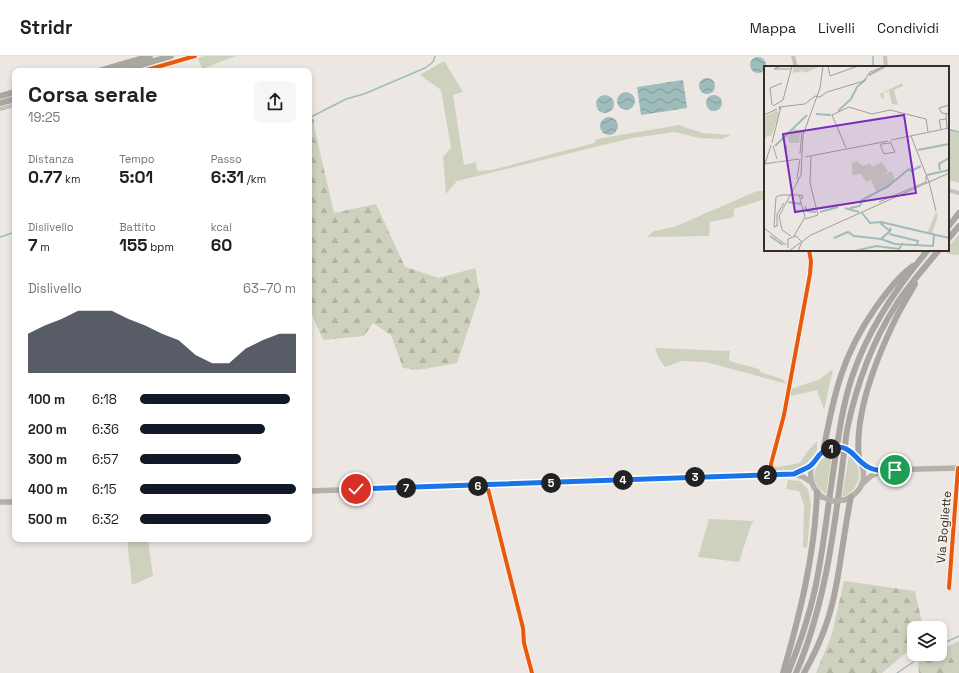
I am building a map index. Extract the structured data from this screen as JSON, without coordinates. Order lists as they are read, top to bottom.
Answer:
{
  "streets": {
    "street": ["Via Bogliette"]
  },
  "page": {
    "header": "Stridr",
    "nav": ["Mappa", "Livelli", "Condividi"],
    "heading": ["Corsa serale", "19:25"],
    "stats": [
      ["Distanza", "0.77 km"],
      ["Tempo", "5:01"],
      ["Passo", "6:31 /km"],
      ["Dislivello", "7 m"],
      ["Battito", "155 bpm"],
      ["kcal", "60"]
    ],
    "chart": ["Dislivello", "63–70 m"],
    "list": [
      {
        "name": "100 m",
        "note": "6:18"
      },
      {
        "name": "200 m",
        "note": "6:36"
      },
      {
        "name": "300 m",
        "note": "6:57"
      },
      {
        "name": "400 m",
        "note": "6:15"
      },
      {
        "name": "500 m",
        "note": "6:32"
      }
    ],
    "pins": [
      "1",
      "2",
      "3",
      "4",
      "5",
      "6",
      "7"
    ]
  }
}
